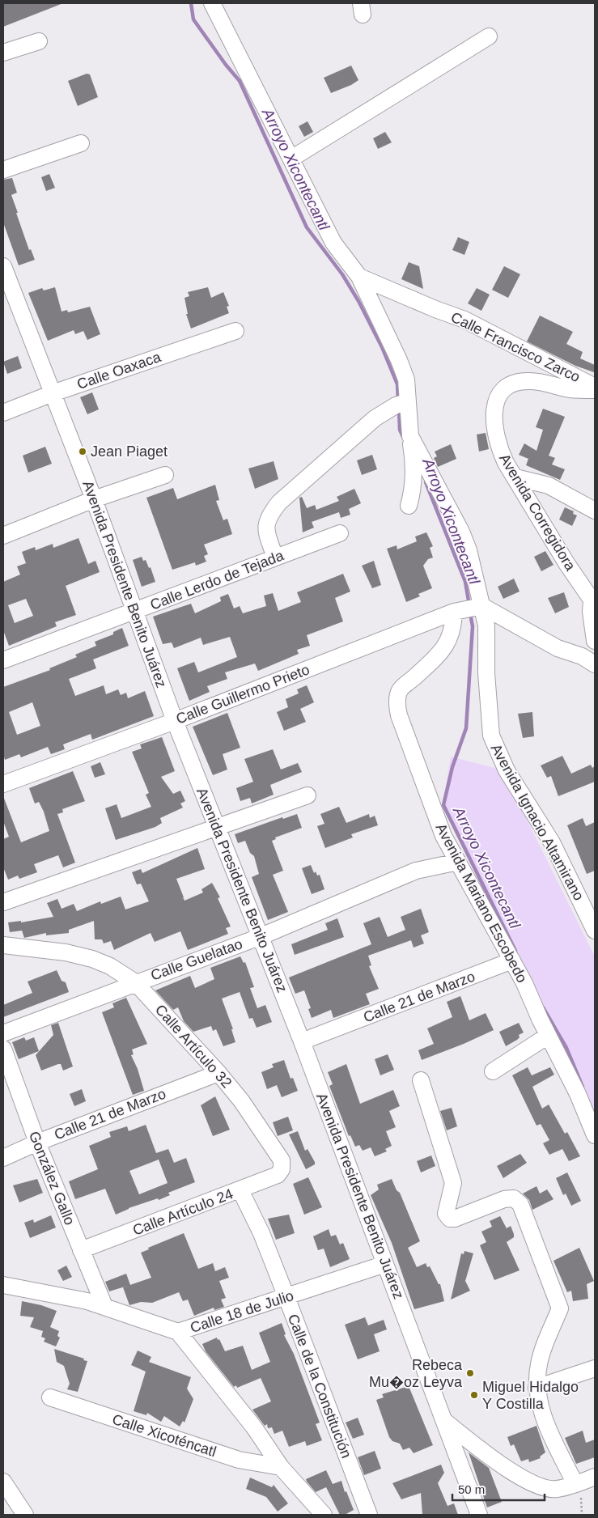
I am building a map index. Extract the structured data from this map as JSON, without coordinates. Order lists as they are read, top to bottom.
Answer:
{
  "streets": {
    "street": [
      "Calle Francisco Zarco",
      "Calle Oaxaca",
      "Avenida Corregidora",
      "Calle Lerdo de Tejada",
      "Avenida Presidente Benito Juárez",
      "Calle Guillermo Prieto",
      "Avenida Ignacio Altamirano",
      "Avenida Mariano Escobedo",
      "Calle Guelatao",
      "Calle 21 de Marzo",
      "Calle Artículo 32",
      "González Gallo",
      "Calle Artículo 24",
      "Calle 18 de Julio",
      "Calle de la Constitución",
      "Calle Xicoténcatl"
    ]
  },
  "crossings": [
    ["Calle Francisco Zarco", "Avenida Corregidora"],
    ["Calle Francisco Zarco", "Avenida Ignacio Altamirano"],
    ["Calle Oaxaca", "Avenida Presidente Benito Juárez"],
    ["Calle Lerdo de Tejada", "Avenida Presidente Benito Juárez"],
    ["Avenida Presidente Benito Juárez", "Calle Guillermo Prieto"],
    ["Avenida Presidente Benito Juárez", "Calle Guelatao"],
    ["Avenida Presidente Benito Juárez", "Calle 21 de Marzo"],
    ["Avenida Presidente Benito Juárez", "Calle 18 de Julio"],
    ["Calle Guillermo Prieto", "Avenida Ignacio Altamirano"],
    ["Calle Guillermo Prieto", "Avenida Mariano Escobedo"],
    ["Avenida Mariano Escobedo", "Calle Guelatao"],
    ["Avenida Mariano Escobedo", "Calle 21 de Marzo"],
    ["Calle Guelatao", "Calle Artículo 32"],
    ["Calle 21 de Marzo", "Calle Artículo 32"],
    ["Calle 21 de Marzo", "González Gallo"],
    ["Calle Artículo 32", "Calle Artículo 24"],
    ["González Gallo", "Calle Artículo 24"],
    ["González Gallo", "Calle 18 de Julio"],
    ["Calle Artículo 24", "Calle de la Constitución"],
    ["Calle 18 de Julio", "Calle de la Constitución"]
  ],
  "water": ["Arroyo Xicontecantl"],
  "places": ["Jean Piaget", "Rebeca Mu�oz Leyva", "Miguel Hidalgo Y Costilla"],
  "scale_bar": "50 m"
}
